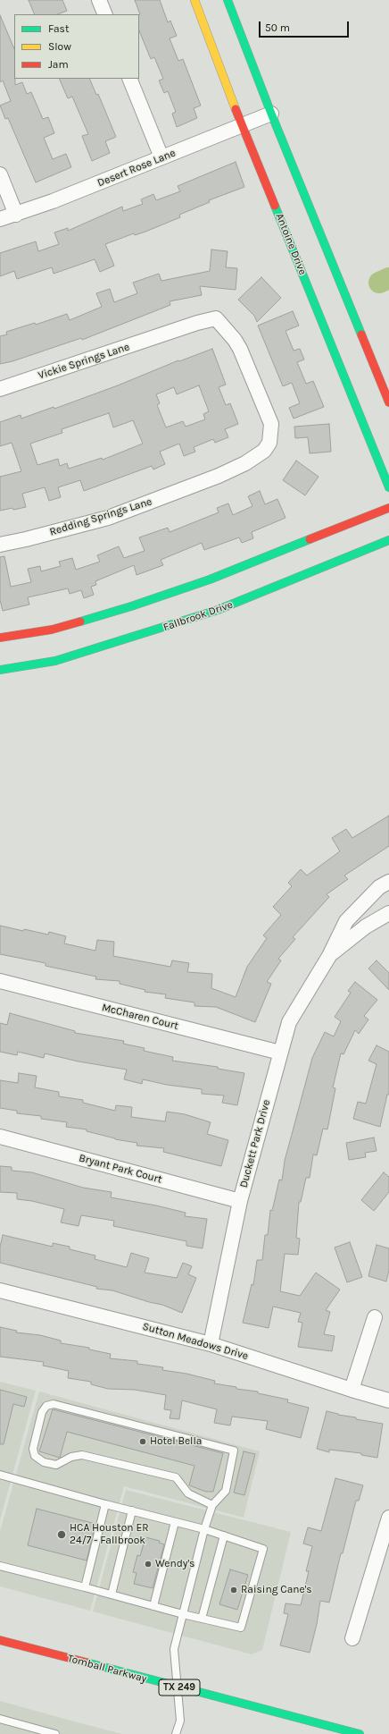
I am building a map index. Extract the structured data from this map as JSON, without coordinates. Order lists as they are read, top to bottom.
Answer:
{
  "streets": {
    "main road": [
      "Antoine Drive",
      "Fallbrook Drive",
      "Tomball Parkway",
      "TX 249"
    ],
    "street": [
      "Desert Rose Lane",
      "Vickie Springs Lane",
      "Redding Springs Lane",
      "McCharen Court",
      "Duckett Park Drive",
      "Bryant Park Court",
      "Sutton Meadows Drive"
    ]
  },
  "crossings": [
    ["Desert Rose Lane", "Antoine Drive"],
    ["Vickie Springs Lane", "Redding Springs Lane"],
    ["McCharen Court", "Duckett Park Drive"],
    ["Duckett Park Drive", "Bryant Park Court"],
    ["Duckett Park Drive", "Sutton Meadows Drive"]
  ],
  "places": [
    "Hotel Bella",
    "HCA Houston ER 24/7 - Fallbrook",
    "Wendy's",
    "Raising Cane's"
  ],
  "legend": ["Fast", "Slow", "Jam"],
  "scale_bar": "50 m"
}
